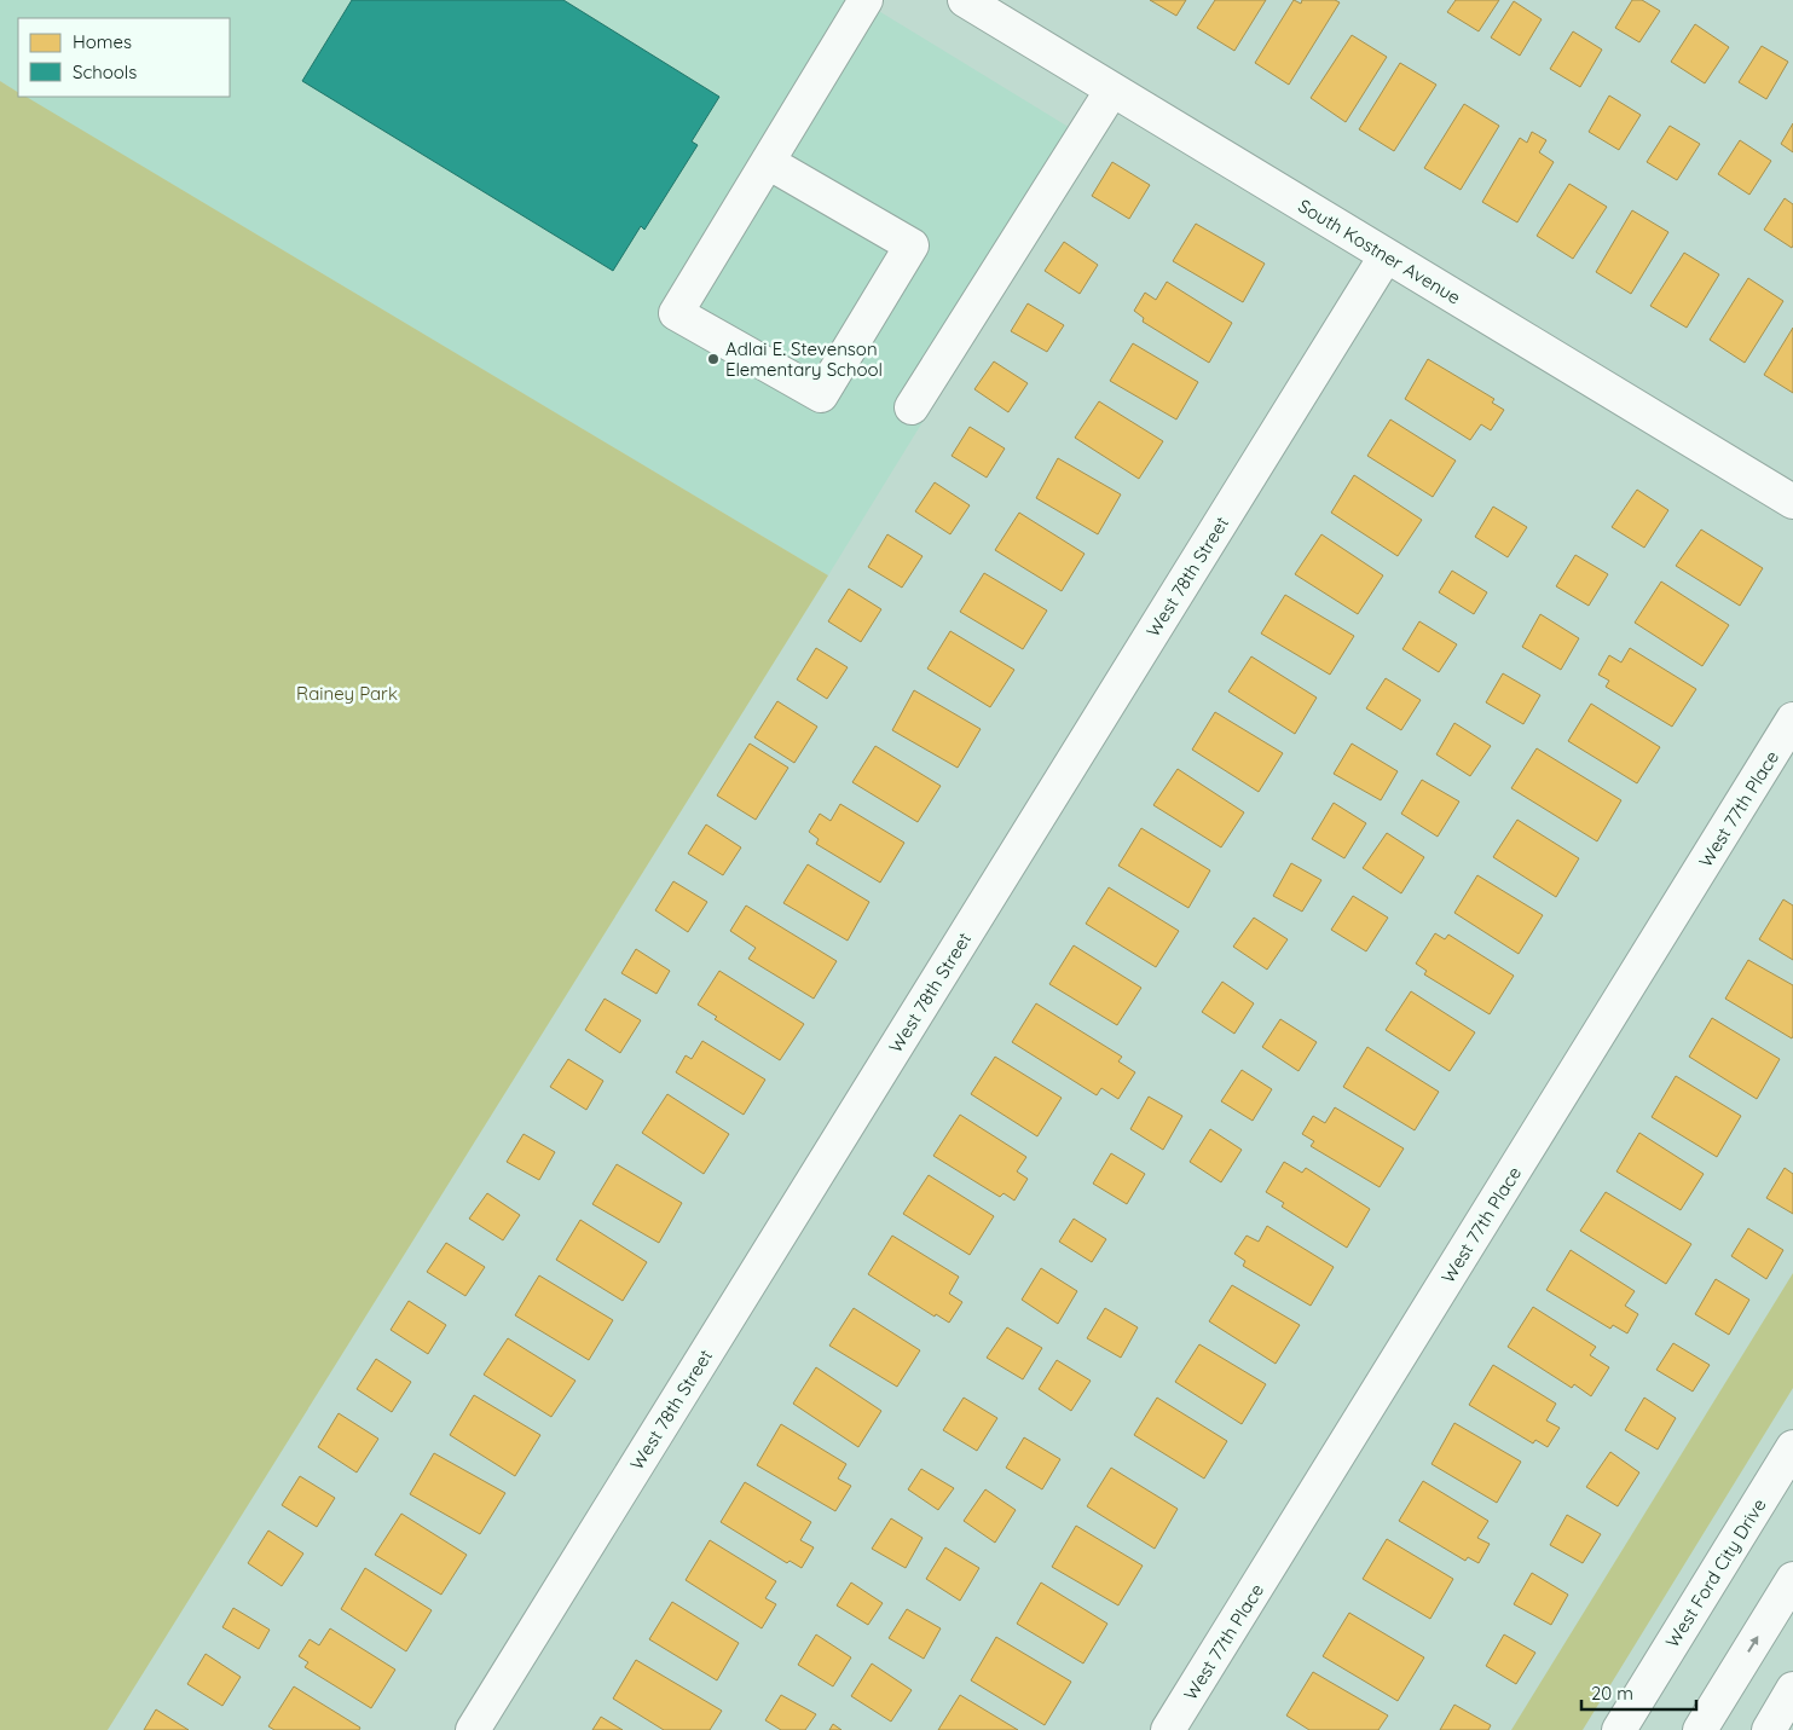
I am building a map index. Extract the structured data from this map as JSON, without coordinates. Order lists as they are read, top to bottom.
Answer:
{
  "streets": {
    "street": [
      "South Kostner Avenue",
      "West 78th Street",
      "West 77th Place",
      "West Ford City Drive"
    ]
  },
  "crossings": [
    ["South Kostner Avenue", "West 78th Street"]
  ],
  "parks": ["Rainey Park"],
  "places": ["Adlai E. Stevenson Elementary School"],
  "legend": ["Homes", "Schools"],
  "scale_bar": "20 m"
}
